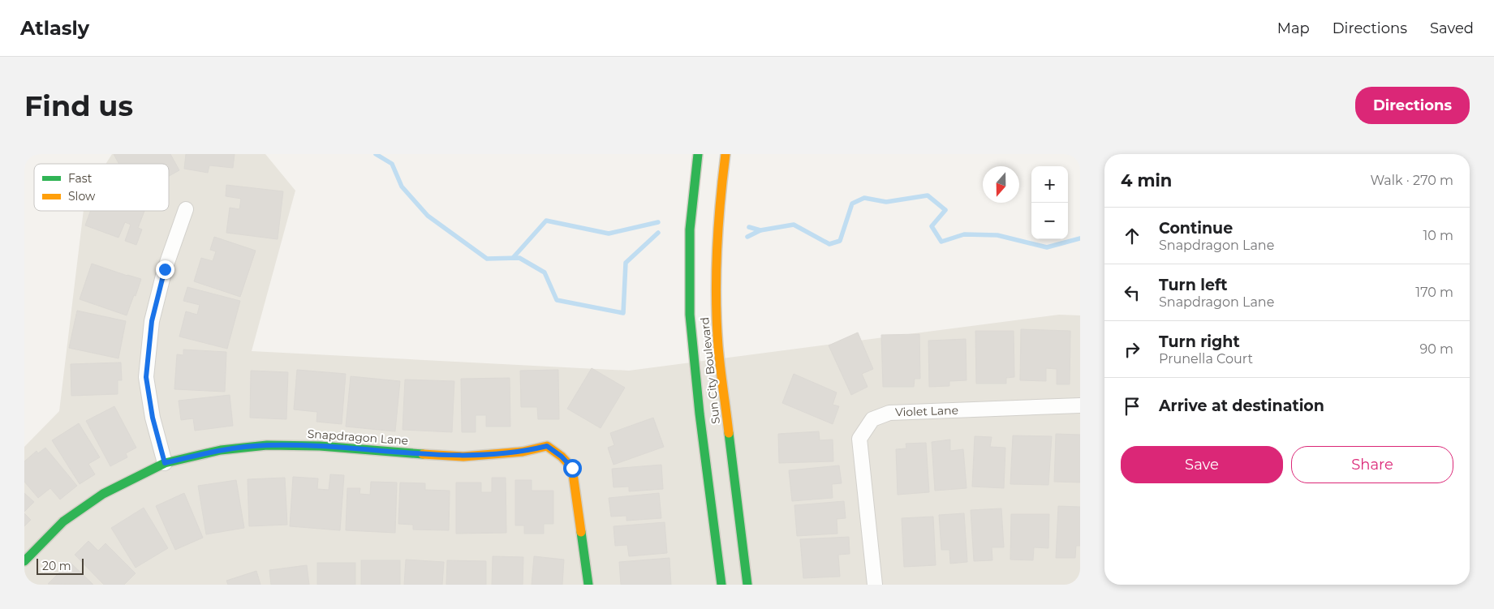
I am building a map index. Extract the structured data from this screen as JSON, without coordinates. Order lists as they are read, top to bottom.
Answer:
{
  "streets": {
    "street": ["Sun City Boulevard", "Violet Lane", "Snapdragon Lane"]
  },
  "legend": ["Fast", "Slow"],
  "scale_bar": "20 m",
  "north": "bottom",
  "page": {
    "header": "Atlasly",
    "nav": ["Map", "Directions", "Saved"],
    "buttons": [
      "Directions",
      ["Save", "Share"]
    ],
    "title": "Find us",
    "heading": ["4 min", "Walk · 270 m"],
    "map_buttons": ["+", "−"],
    "list": [
      ["Continue", "Snapdragon Lane", "10 m"],
      ["Turn left", "Snapdragon Lane", "170 m"],
      ["Turn right", "Prunella Court", "90 m"],
      "Arrive at destination"
    ],
    "scale": "20 m"
  }
}
